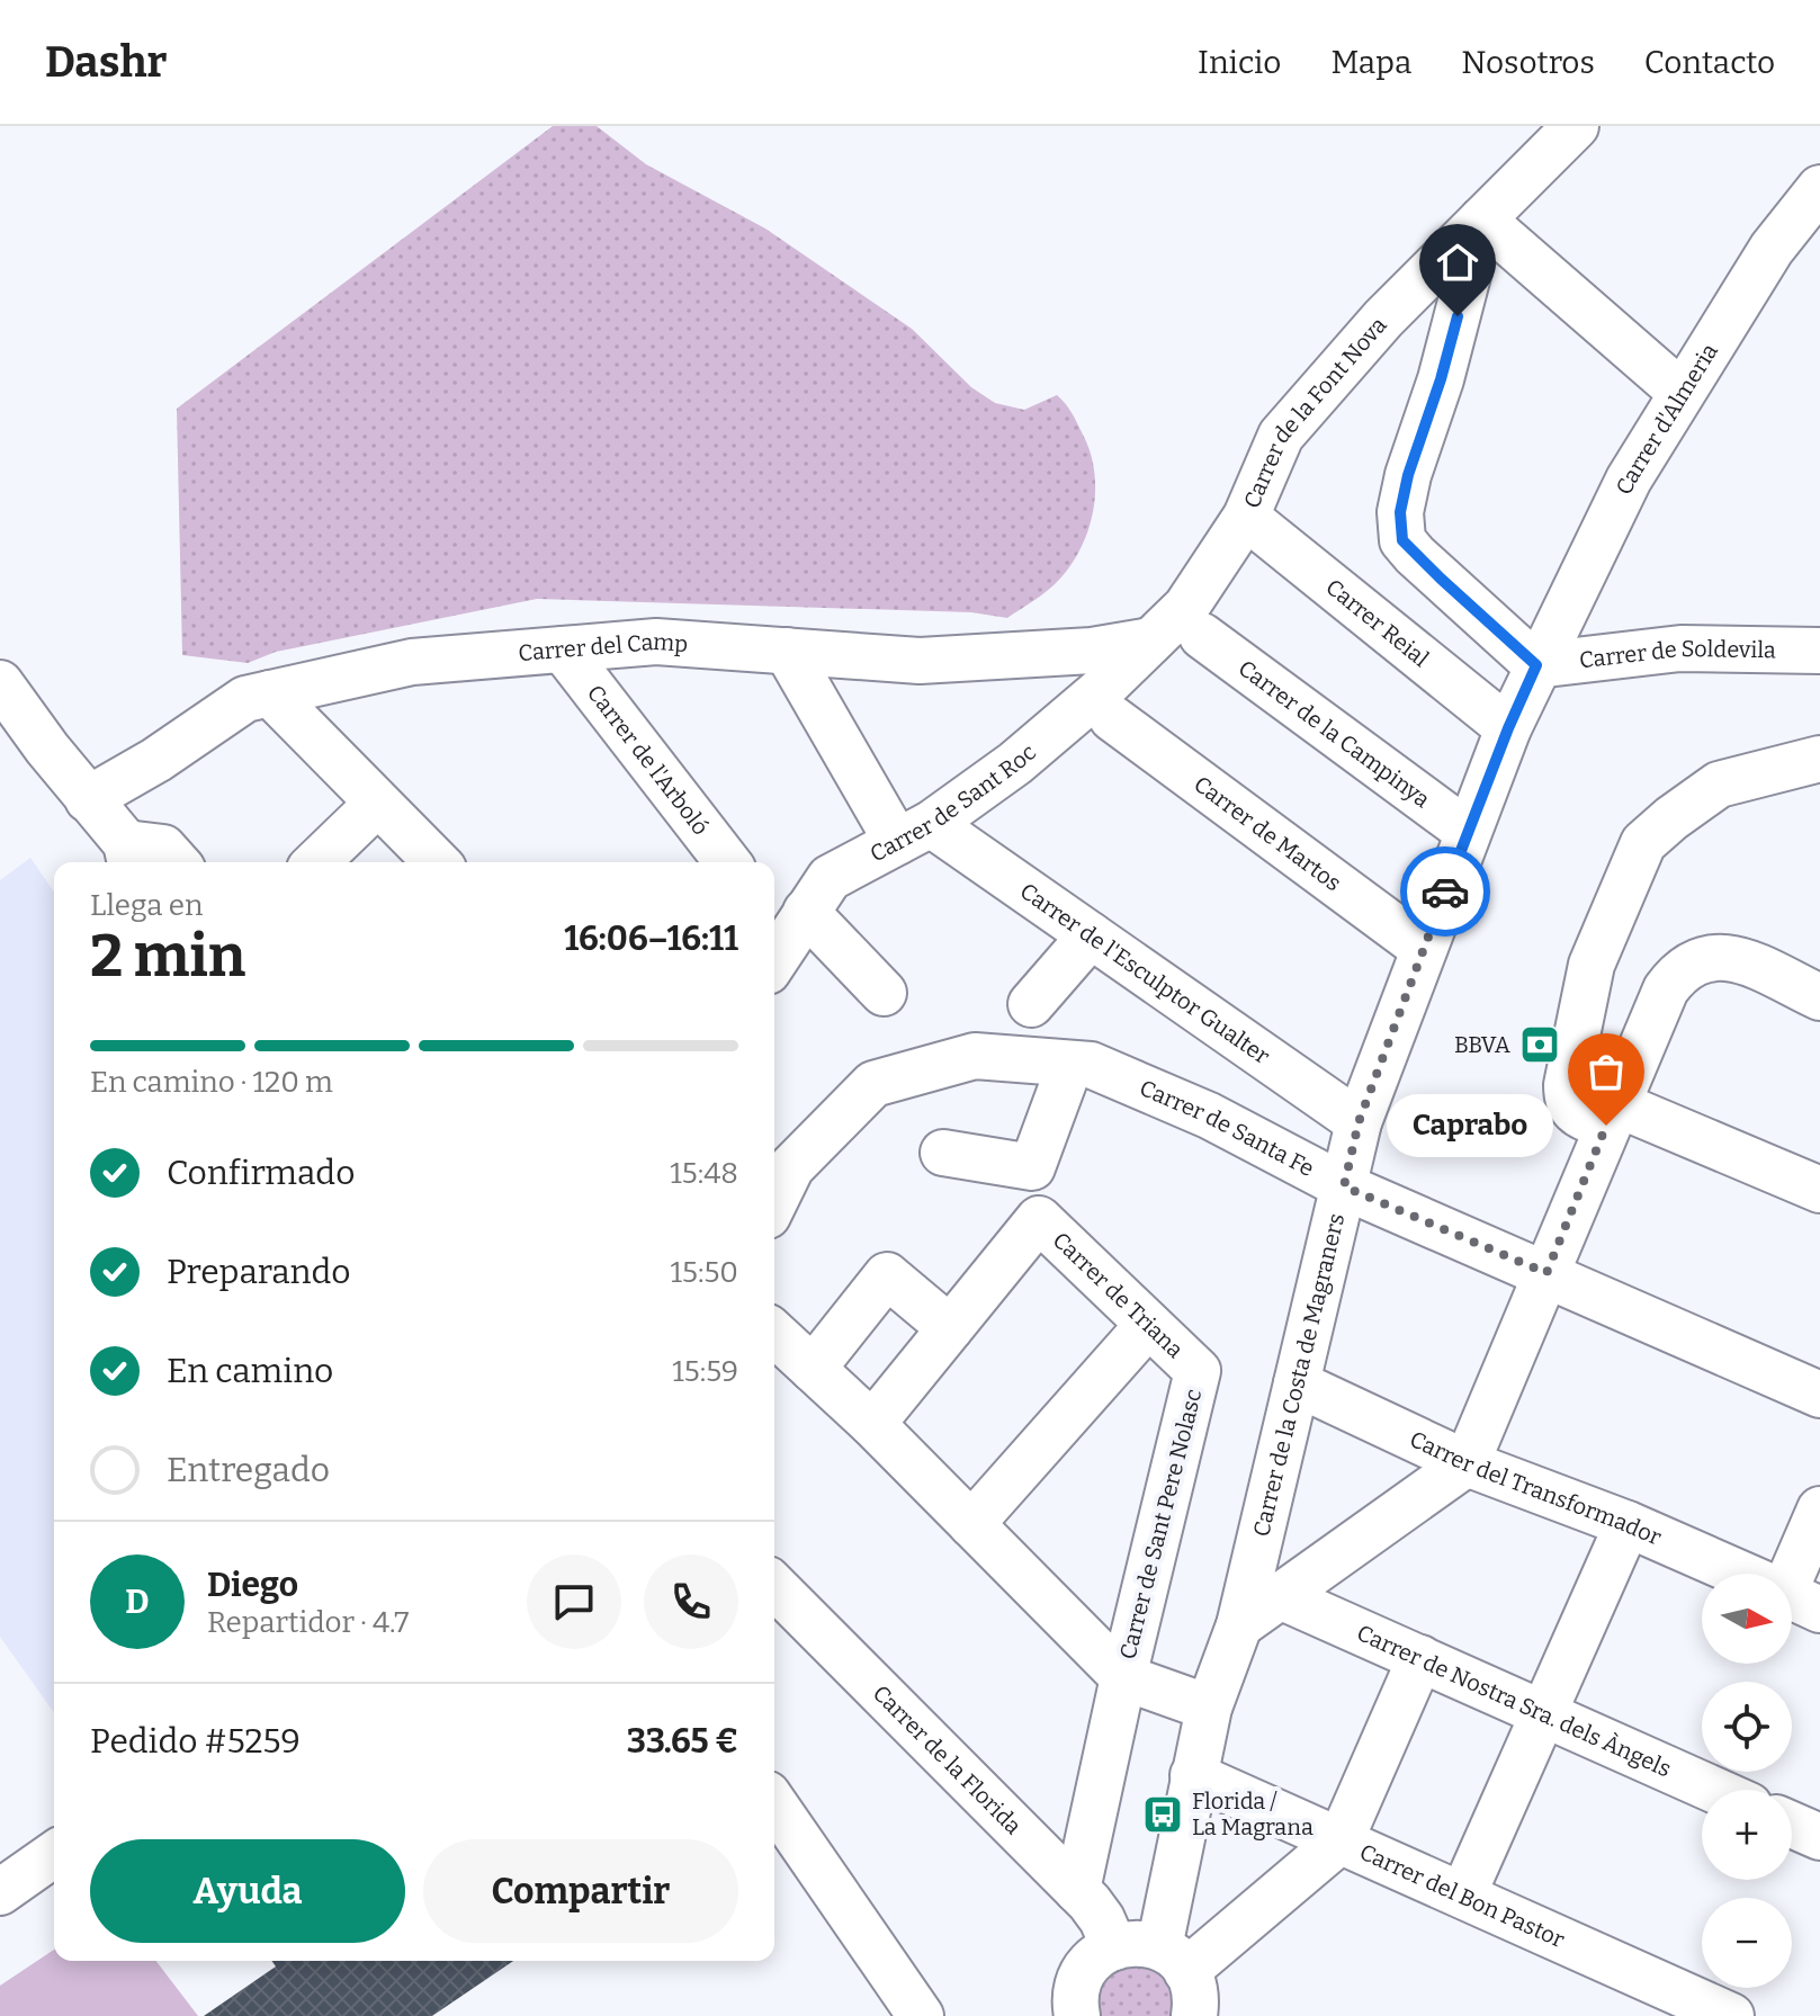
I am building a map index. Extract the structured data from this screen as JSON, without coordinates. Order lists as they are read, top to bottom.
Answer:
{
  "streets": {
    "street": [
      "Carrer de la Font Nova",
      "Carrer d'Almeria",
      "Carrer Reial",
      "Carrer del Camp",
      "Carrer de Soldevila",
      "Carrer de la Campinya",
      "Carrer de l'Arboló",
      "Carrer de Sant Roc",
      "Carrer de Martos",
      "Carrer de l'Esculptor Gualter",
      "Carrer de Santa Fe",
      "Carrer de Triana",
      "Carrer de la Costa de Magraners",
      "Carrer del Transformador",
      "Carrer de Sant Pere Nolasc",
      "Carrer de Nostra Sra. dels Àngels",
      "Carrer de la Florida",
      "Carrer del Bon Pastor"
    ]
  },
  "crossings": [
    ["Carrer de la Font Nova", "Carrer Reial"],
    ["Carrer de la Font Nova", "Carrer del Camp"],
    ["Carrer de la Font Nova", "Carrer de Sant Roc"],
    ["Carrer d'Almeria", "Carrer de Soldevila"],
    ["Carrer d'Almeria", "Carrer de la Costa de Magraners"],
    ["Carrer Reial", "Carrer de la Costa de Magraners"],
    ["Carrer del Camp", "Carrer de l'Arboló"],
    ["Carrer del Camp", "Carrer de Sant Roc"],
    ["Carrer de Soldevila", "Carrer de la Costa de Magraners"],
    ["Carrer de la Campinya", "Carrer de la Costa de Magraners"],
    ["Carrer de Sant Roc", "Carrer de l'Esculptor Gualter"],
    ["Carrer de Martos", "Carrer de la Costa de Magraners"],
    ["Carrer de l'Esculptor Gualter", "Carrer de la Costa de Magraners"],
    ["Carrer de Santa Fe", "Carrer de la Costa de Magraners"],
    ["Carrer de Triana", "Carrer de Sant Pere Nolasc"],
    ["Carrer de la Costa de Magraners", "Carrer del Transformador"],
    ["Carrer de la Costa de Magraners", "Carrer de Sant Pere Nolasc"],
    ["Carrer de la Costa de Magraners", "Carrer del Bon Pastor"],
    ["Carrer de Sant Pere Nolasc", "Carrer de la Florida"]
  ],
  "places": {
    "bank": ["BBVA"],
    "other": ["Caprabo"],
    "bus stop": ["Florida / La Magrana"]
  },
  "north": "right",
  "page": {
    "header": "Dashr",
    "nav": [
      "Inicio",
      "Mapa",
      "Nosotros",
      "Contacto"
    ],
    "heading": ["2 min", "Llega en", "16:06–16:11"],
    "panel": [
      "Diego",
      "Repartidor · 4.7",
      "Pedido #5259",
      "33.65 €"
    ],
    "bar": "En camino · 120 m",
    "bubble": "Caprabo",
    "list": [
      ["Confirmado", "15:48"],
      ["Preparando", "15:50"],
      ["En camino", "15:59"],
      "Entregado"
    ],
    "round": "D",
    "map_buttons": ["+", "−"],
    "buttons": ["Ayuda", "Compartir"]
  }
}
